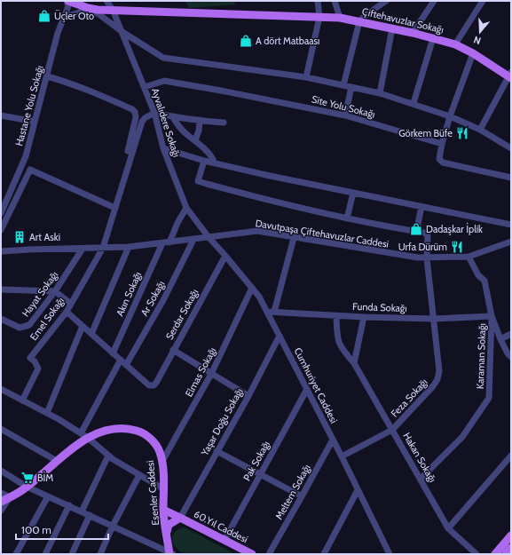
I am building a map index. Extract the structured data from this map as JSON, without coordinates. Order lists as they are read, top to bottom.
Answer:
{
  "streets": {
    "main road": ["Çiftehavuzlar Sokağı", "Esenler Caddesi", "60.Yıl Caddesi"],
    "street": [
      "Hastane Yolu Sokağı",
      "Site Yolu Sokağı",
      "Ayvalıdere Sokağı",
      "Davutpaşa Çiftehavuzlar Caddesi",
      "Hayat Sokağı",
      "Akın Sokağı",
      "Ar Sokağı",
      "Funda Sokağı",
      "Serdar Sokağı",
      "Emel Sokağı",
      "Karaman Sokağı",
      "Elmas Sokağı",
      "Cumhuriyet Caddesi",
      "Feza Sokağı",
      "Yaşar Doğu Sokağı",
      "Hakan Sokağı",
      "Pak Sokağı",
      "Meltem Sokağı"
    ]
  },
  "crossings": [
    ["Çiftehavuzlar Sokağı", "Hastane Yolu Sokağı"],
    ["Çiftehavuzlar Sokağı", "Ayvalıdere Sokağı"],
    ["Site Yolu Sokağı", "Ayvalıdere Sokağı"],
    ["Ayvalıdere Sokağı", "Davutpaşa Çiftehavuzlar Caddesi"],
    ["Ayvalıdere Sokağı", "Emel Sokağı"],
    ["Ayvalıdere Sokağı", "Cumhuriyet Caddesi"],
    ["Davutpaşa Çiftehavuzlar Caddesi", "Hayat Sokağı"],
    ["Davutpaşa Çiftehavuzlar Caddesi", "Akın Sokağı"],
    ["Davutpaşa Çiftehavuzlar Caddesi", "Ar Sokağı"],
    ["Davutpaşa Çiftehavuzlar Caddesi", "Emel Sokağı"],
    ["Davutpaşa Çiftehavuzlar Caddesi", "Cumhuriyet Caddesi"],
    ["Davutpaşa Çiftehavuzlar Caddesi", "Feza Sokağı"],
    ["Ar Sokağı", "Serdar Sokağı"],
    ["Funda Sokağı", "Karaman Sokağı"],
    ["Funda Sokağı", "Cumhuriyet Caddesi"],
    ["Funda Sokağı", "Feza Sokağı"],
    ["Funda Sokağı", "Hakan Sokağı"],
    ["Serdar Sokağı", "Cumhuriyet Caddesi"],
    ["Karaman Sokağı", "Hakan Sokağı"],
    ["Elmas Sokağı", "Cumhuriyet Caddesi"],
    ["Elmas Sokağı", "Esenler Caddesi"],
    ["Cumhuriyet Caddesi", "Feza Sokağı"],
    ["Cumhuriyet Caddesi", "Yaşar Doğu Sokağı"],
    ["Cumhuriyet Caddesi", "Pak Sokağı"],
    ["Cumhuriyet Caddesi", "Meltem Sokağı"],
    ["Feza Sokağı", "Hakan Sokağı"],
    ["Yaşar Doğu Sokağı", "60.Yıl Caddesi"],
    ["Pak Sokağı", "60.Yıl Caddesi"],
    ["Esenler Caddesi", "60.Yıl Caddesi"]
  ],
  "places": {
    "shop": ["Üçler Oto", "A dört Matbaası", "Dadaşkar İplik"],
    "restaurant": ["Görkem Büfe", "Urfa Dürüm"],
    "building": ["Art Aski"],
    "supermarket": ["BİM"]
  },
  "scale_bar": "100 m",
  "north": "bottom"
}
